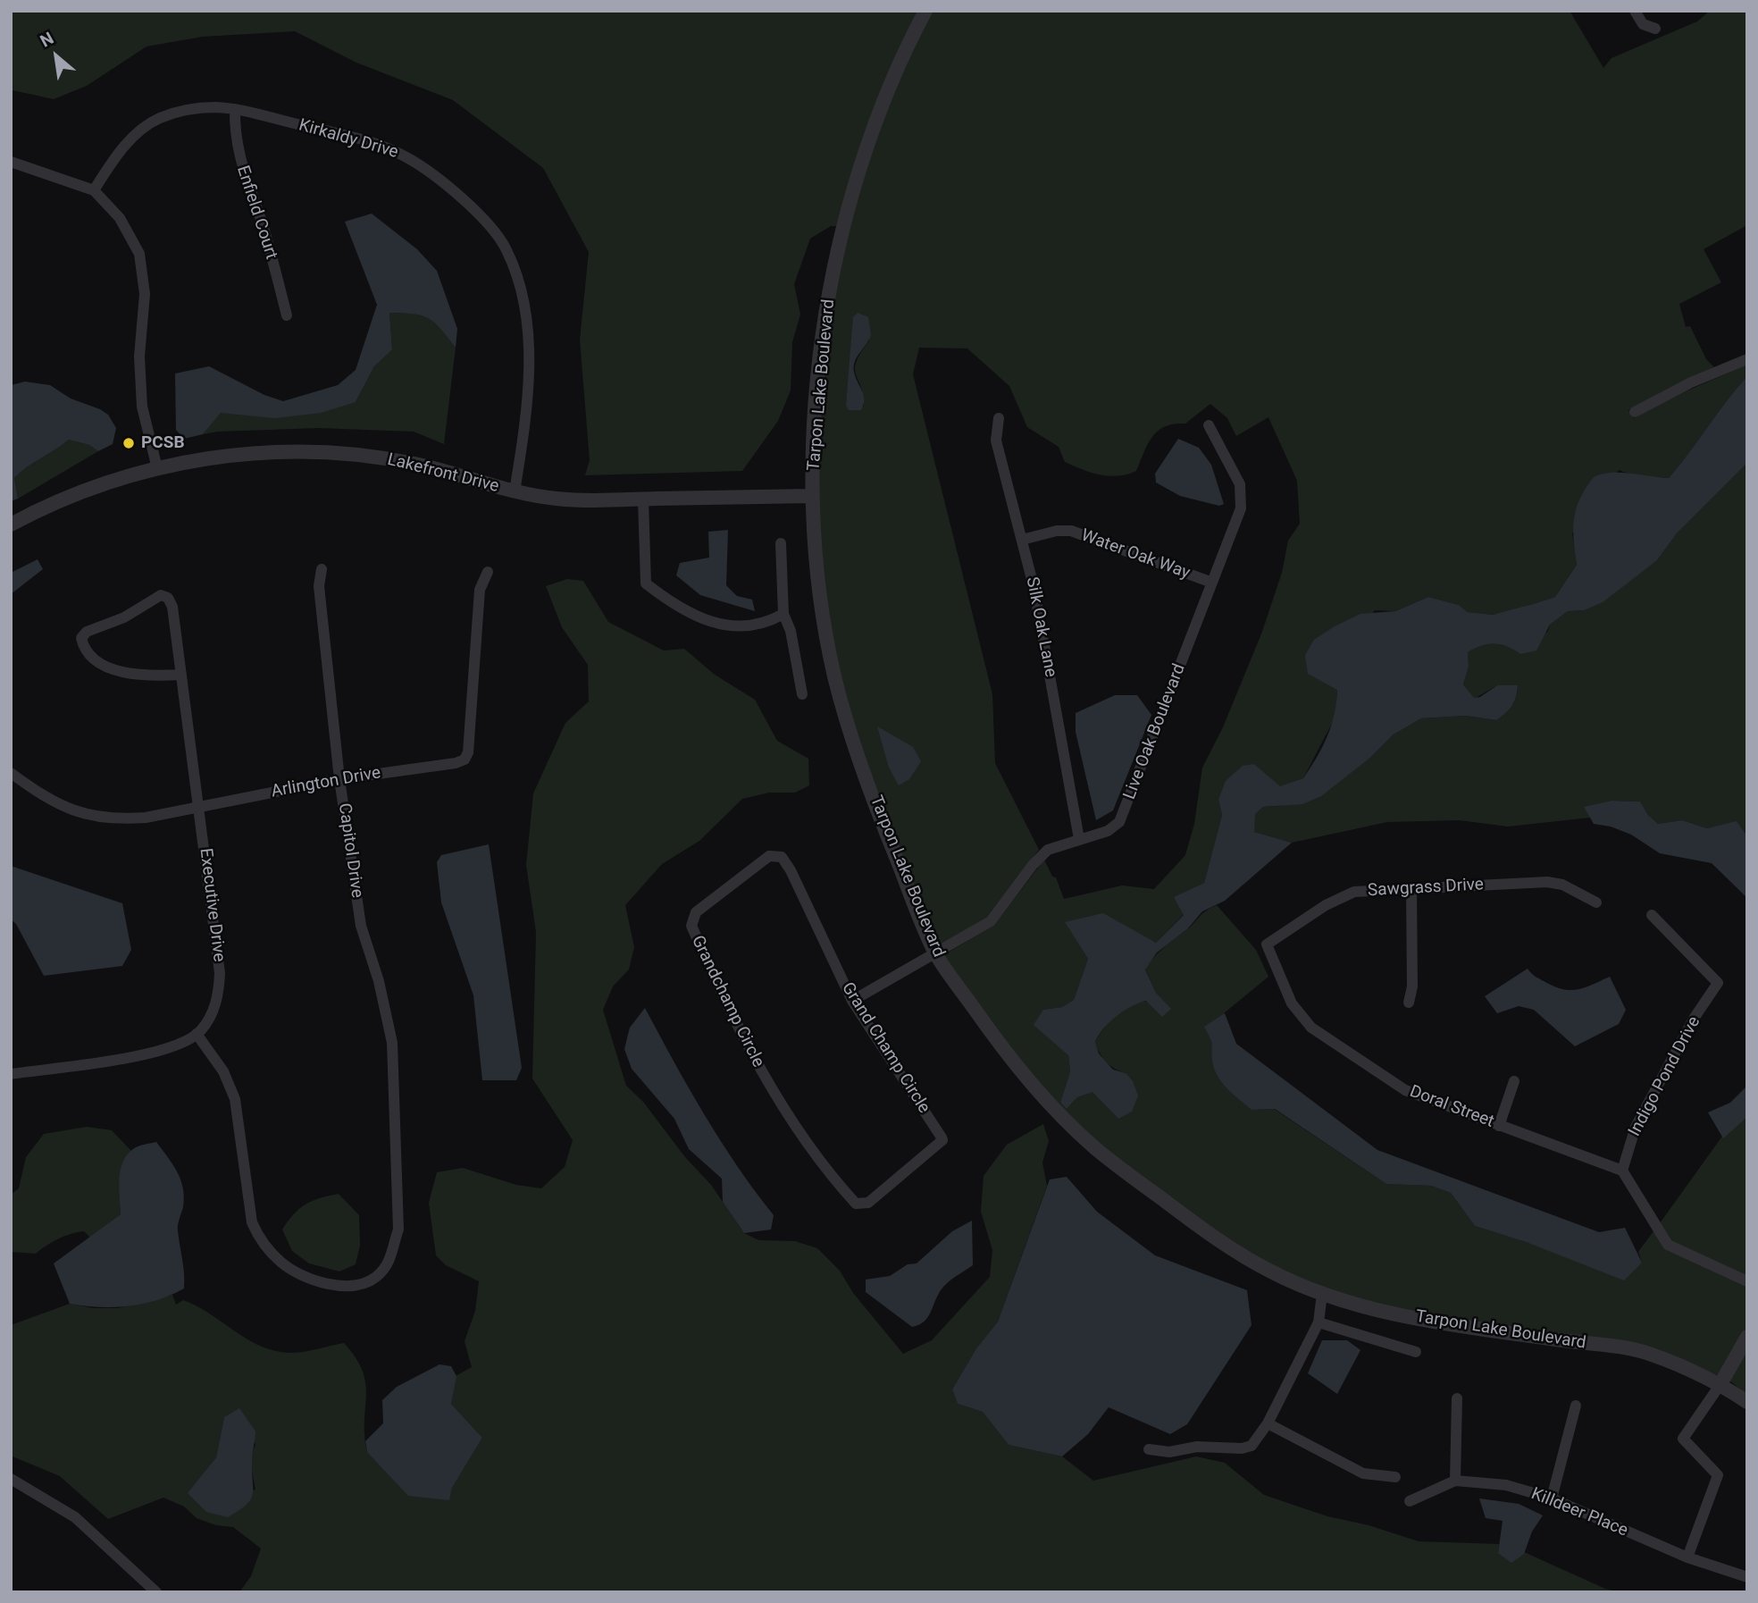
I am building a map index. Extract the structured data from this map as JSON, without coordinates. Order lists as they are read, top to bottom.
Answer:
{
  "streets": {
    "street": [
      "Kirkaldy Drive",
      "Enfield Court",
      "Tarpon Lake Boulevard",
      "Lakefront Drive",
      "Water Oak Way",
      "Silk Oak Lane",
      "Live Oak Boulevard",
      "Arlington Drive",
      "Capitol Drive",
      "Sawgrass Drive",
      "Executive Drive",
      "Grandchamp Circle",
      "Grand Champ Circle",
      "Indigo Pond Drive",
      "Doral Street",
      "Killdeer Place"
    ]
  },
  "crossings": [
    ["Kirkaldy Drive", "Enfield Court"],
    ["Kirkaldy Drive", "Lakefront Drive"],
    ["Tarpon Lake Boulevard", "Lakefront Drive"],
    ["Tarpon Lake Boulevard", "Live Oak Boulevard"],
    ["Water Oak Way", "Silk Oak Lane"],
    ["Water Oak Way", "Live Oak Boulevard"],
    ["Silk Oak Lane", "Live Oak Boulevard"],
    ["Live Oak Boulevard", "Grand Champ Circle"],
    ["Arlington Drive", "Capitol Drive"],
    ["Arlington Drive", "Executive Drive"],
    ["Capitol Drive", "Executive Drive"],
    ["Sawgrass Drive", "Doral Street"],
    ["Grandchamp Circle", "Grand Champ Circle"],
    ["Indigo Pond Drive", "Doral Street"]
  ],
  "places": ["PCSB"],
  "north": "top left"
}
